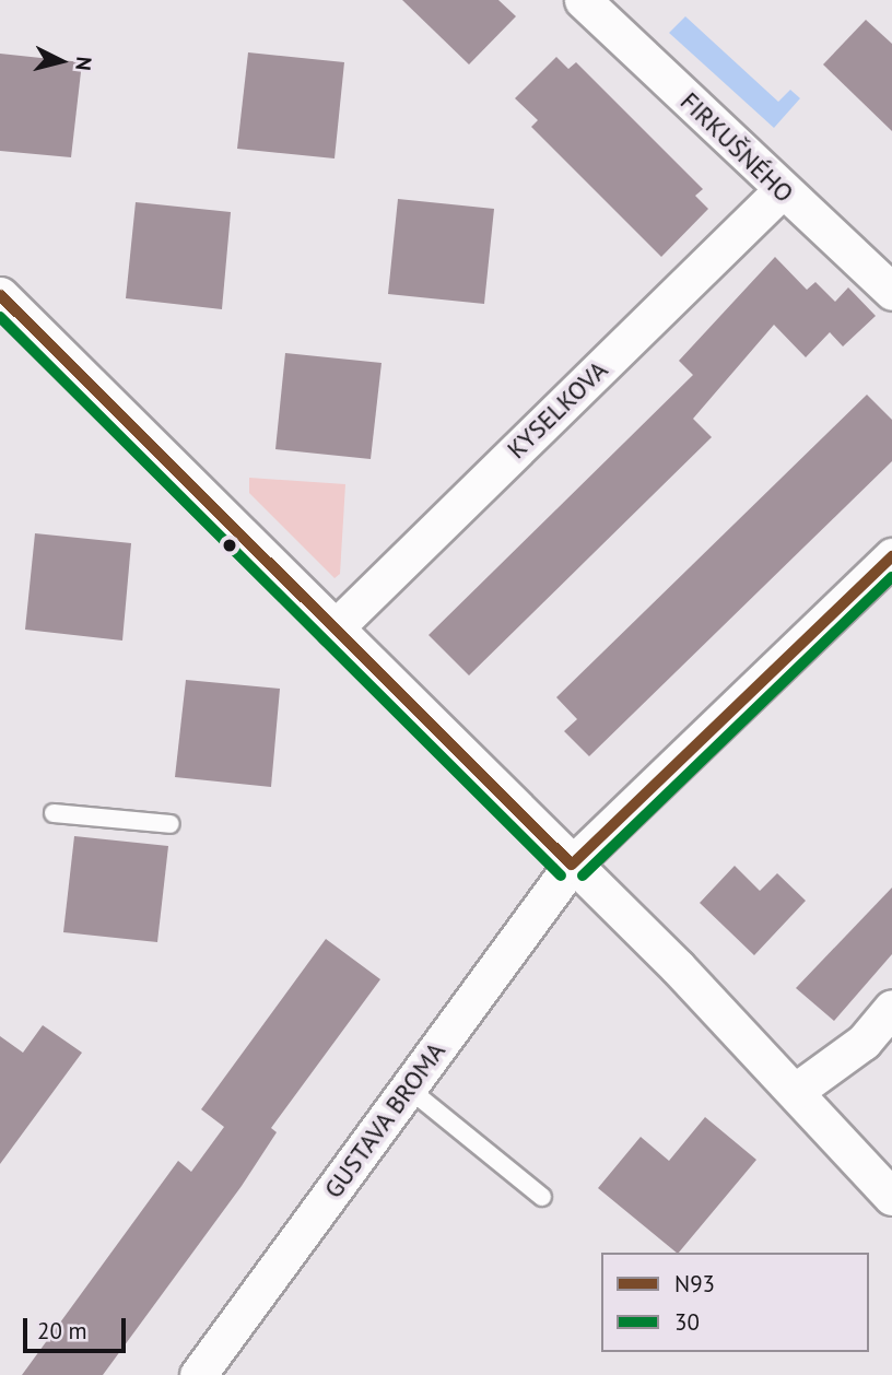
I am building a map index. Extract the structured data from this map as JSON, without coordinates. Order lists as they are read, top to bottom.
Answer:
{
  "streets": {
    "street": ["FIRKUŠNÉHO", "KYSELKOVA", "GUSTAVA BROMA"]
  },
  "crossings": [
    ["FIRKUŠNÉHO", "KYSELKOVA"]
  ],
  "lines": ["transit line N93", "transit line 30"],
  "legend": ["N93", "30"],
  "scale_bar": "20 m",
  "north": "right"
}
